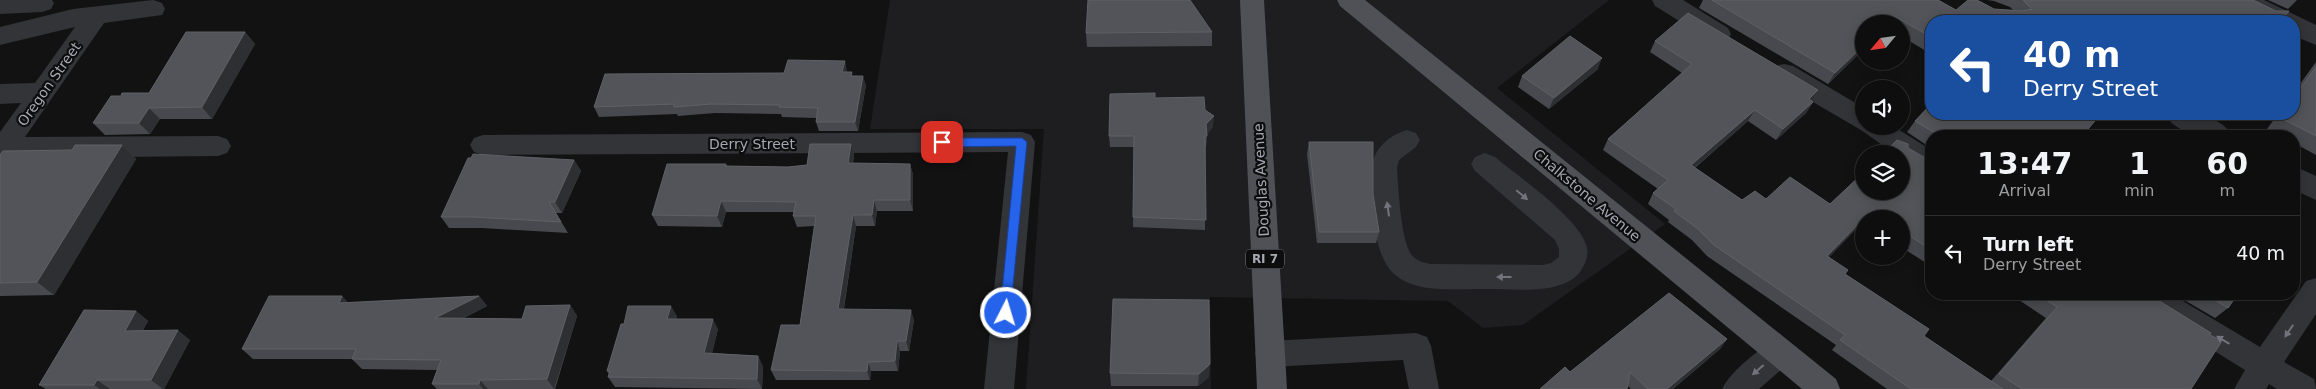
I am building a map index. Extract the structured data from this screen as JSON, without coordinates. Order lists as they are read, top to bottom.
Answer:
{
  "streets": {
    "main road": ["Douglas Avenue", "Chalkstone Avenue", "RI 7"],
    "street": ["Oregon Street", "Derry Street"]
  },
  "north": "bottom left",
  "page": {
    "map_buttons": "+",
    "turn": ["40 m", "Derry Street"],
    "eta": [
      "13:47",
      "Arrival",
      "1",
      "min",
      "60",
      "m"
    ],
    "list": [
      {
        "name": "Turn left",
        "note": "Derry Street",
        "value": "40 m"
      }
    ]
  }
}
